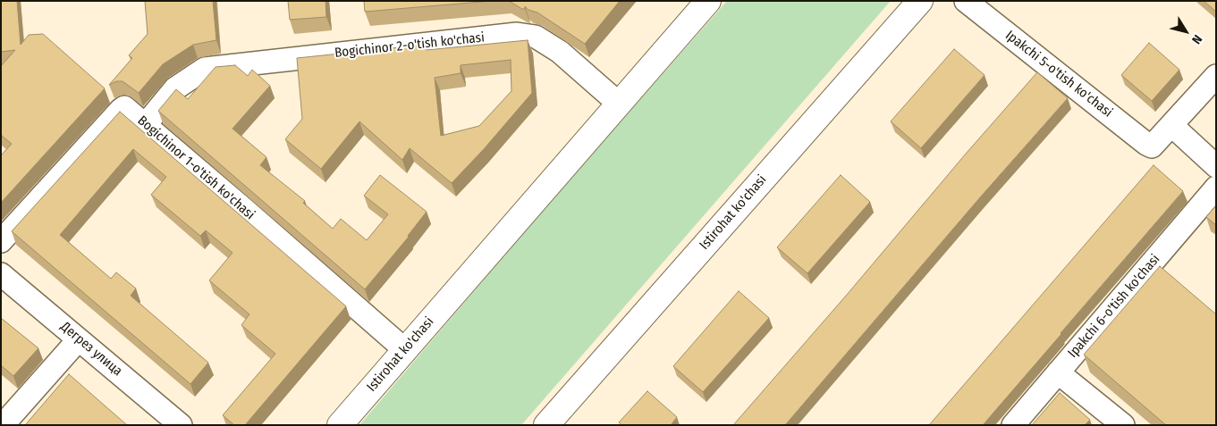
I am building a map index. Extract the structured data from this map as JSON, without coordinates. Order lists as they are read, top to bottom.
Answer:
{
  "streets": {
    "main road": ["Istirohat ko'chasi"],
    "street": [
      "Bogichinor 2-o'tish ko'chasi",
      "Ipakchi 5-o'tish ko'chasi",
      "Bogichinor 1-o'tish ko'chasi",
      "Ipakchi 6-o'tish ko'chasi",
      "Дегрез улица"
    ]
  },
  "crossings": [
    ["Bogichinor 2-o'tish ko'chasi", "Bogichinor 1-o'tish ko'chasi"],
    ["Bogichinor 2-o'tish ko'chasi", "Istirohat ko'chasi"],
    ["Bogichinor 1-o'tish ko'chasi", "Istirohat ko'chasi"]
  ],
  "north": "bottom right"
}
